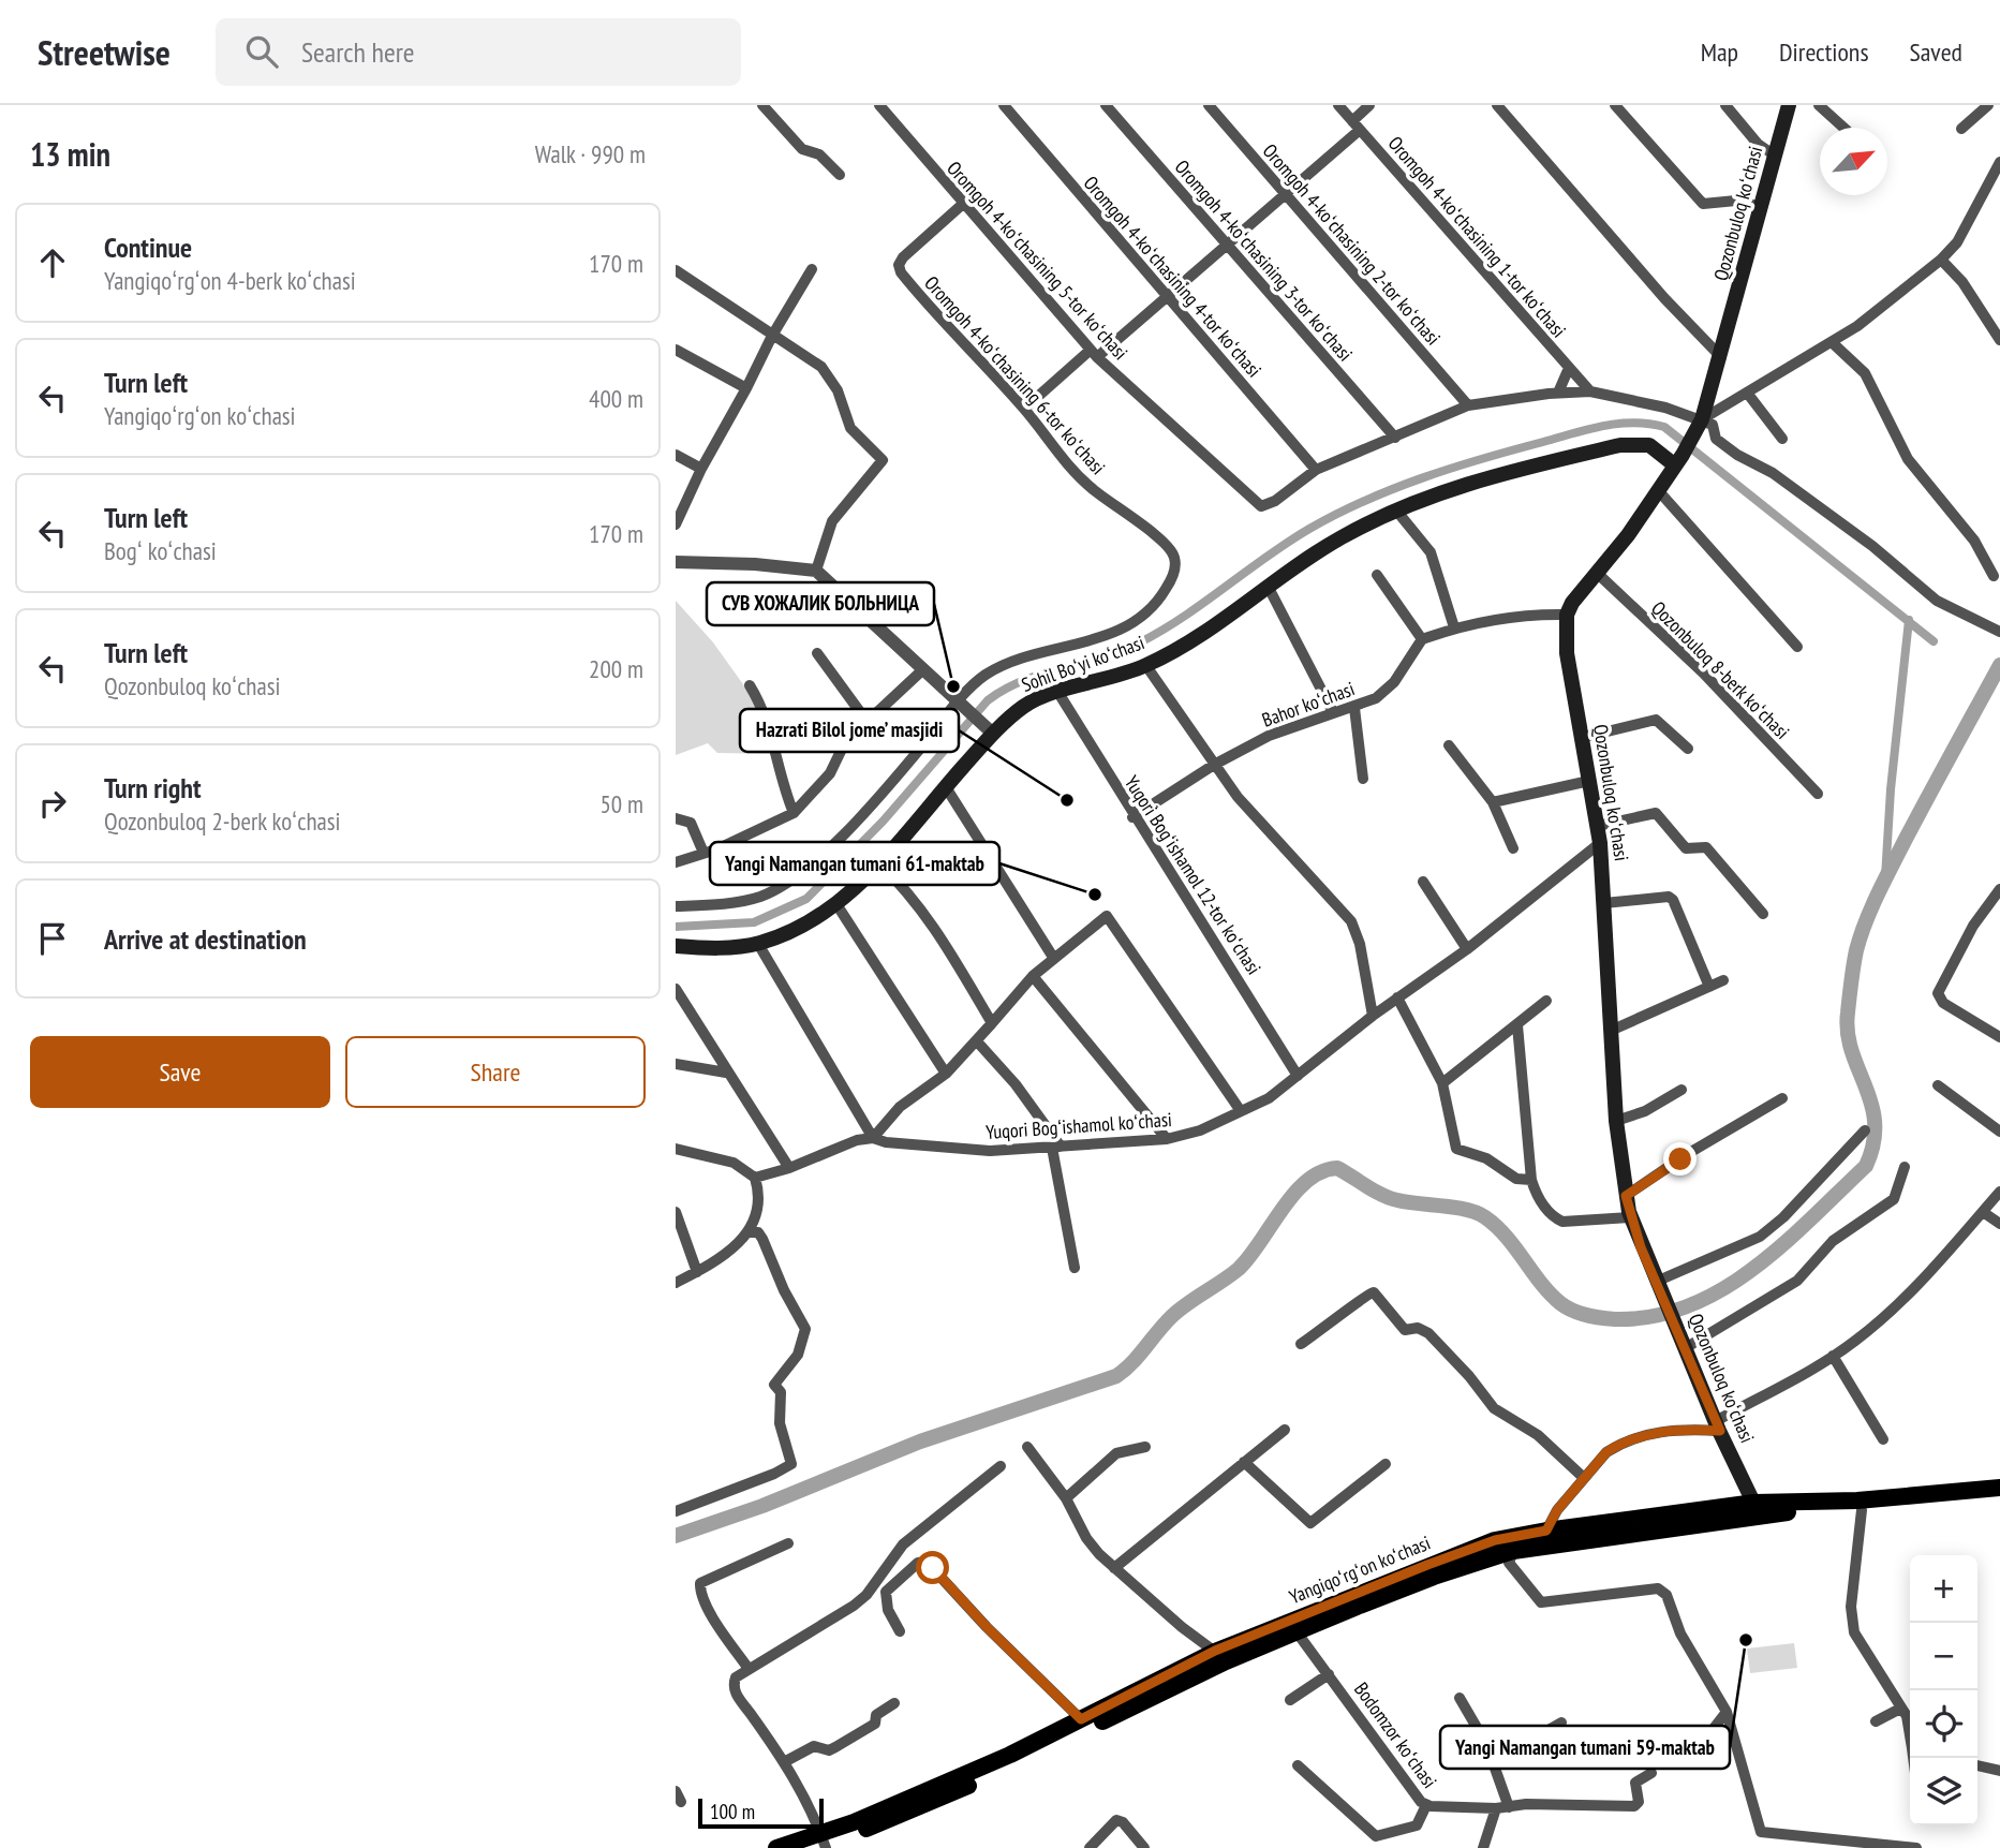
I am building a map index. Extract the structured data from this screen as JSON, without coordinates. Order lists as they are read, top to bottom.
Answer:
{
  "streets": {
    "main road": ["Qozonbuloq koʻchasi", "Sohil Boʻyi koʻchasi", "Yangiqoʻrgʻon koʻchasi"],
    "street": [
      "Oromgoh 4-koʻchasining 1-tor koʻchasi",
      "Oromgoh 4-koʻchasining 2-tor koʻchasi",
      "Oromgoh 4-koʻchasining 5-tor koʻchasi",
      "Oromgoh 4-koʻchasining 3-tor koʻchasi",
      "Oromgoh 4-koʻchasining 4-tor koʻchasi",
      "Oromgoh 4-koʻchasining 6-tor koʻchasi",
      "Qozonbuloq 8-berk koʻchasi",
      "Bahor koʻchasi",
      "Yuqori Bogʻishamol 12-tor koʻchasi",
      "Yuqori Bogʻishamol koʻchasi",
      "Bodomzor koʻchasi"
    ]
  },
  "crossings": [
    ["Qozonbuloq koʻchasi", "Sohil Boʻyi koʻchasi"],
    ["Qozonbuloq koʻchasi", "Qozonbuloq 8-berk koʻchasi"],
    ["Qozonbuloq koʻchasi", "Yuqori Bogʻishamol koʻchasi"],
    ["Qozonbuloq koʻchasi", "Yangiqoʻrgʻon koʻchasi"],
    ["Oromgoh 4-koʻchasining 5-tor koʻchasi", "Oromgoh 4-koʻchasining 4-tor koʻchasi"],
    ["Oromgoh 4-koʻchasining 5-tor koʻchasi", "Oromgoh 4-koʻchasining 6-tor koʻchasi"],
    ["Sohil Boʻyi koʻchasi", "Yuqori Bogʻishamol 12-tor koʻchasi"],
    ["Bahor koʻchasi", "Yuqori Bogʻishamol 12-tor koʻchasi"],
    ["Yuqori Bogʻishamol 12-tor koʻchasi", "Yuqori Bogʻishamol koʻchasi"],
    ["Yangiqoʻrgʻon koʻchasi", "Bodomzor koʻchasi"]
  ],
  "places": [
    "СУВ ХОЖАЛИК БОЛЬНИЦА",
    "Hazrati Bilol jome’ masjidi",
    "Yangi Namangan tumani 61-maktab",
    "Yangi Namangan tumani 59-maktab"
  ],
  "scale_bar": "100 m",
  "north": "top right",
  "page": {
    "header": "Streetwise",
    "search": "Search here",
    "nav": ["Map", "Directions", "Saved"],
    "heading": ["13 min", "Walk · 990 m"],
    "list": [
      ["Continue", "Yangiqoʻrgʻon 4-berk koʻchasi", "170 m"],
      ["Turn left", "Yangiqoʻrgʻon koʻchasi", "400 m"],
      ["Turn left", "Bogʻ koʻchasi", "170 m"],
      ["Turn left", "Qozonbuloq koʻchasi", "200 m"],
      ["Turn right", "Qozonbuloq 2-berk koʻchasi", "50 m"],
      "Arrive at destination"
    ],
    "buttons": ["Save", "Share"],
    "map_buttons": ["+", "−"],
    "scale": "100 m"
  }
}
